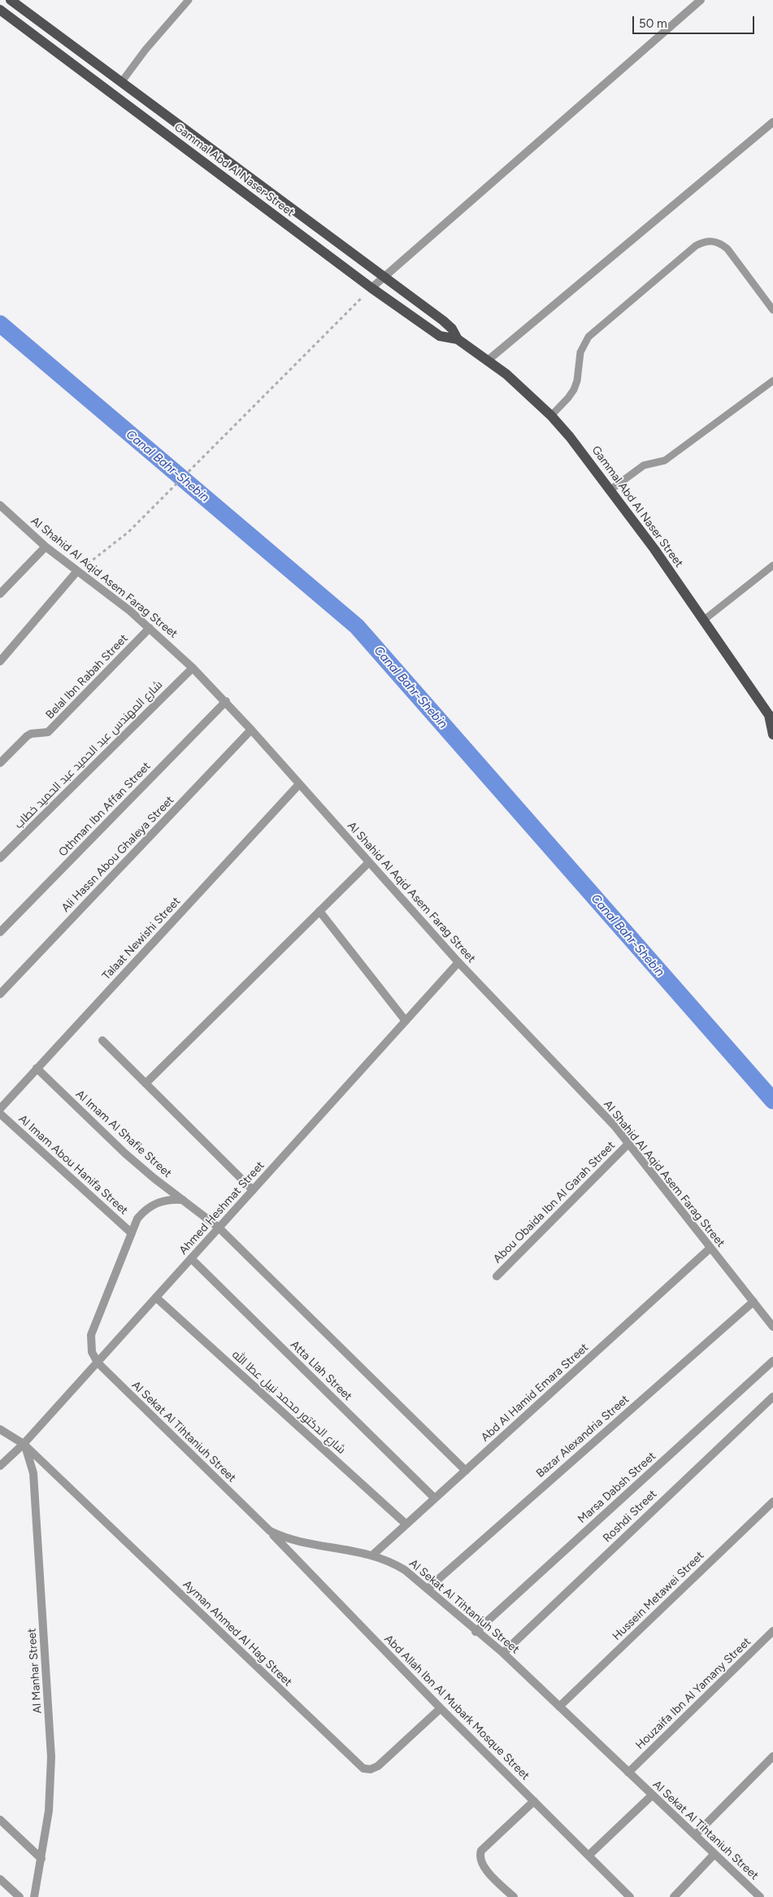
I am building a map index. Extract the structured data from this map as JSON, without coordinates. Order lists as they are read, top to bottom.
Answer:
{
  "streets": {
    "main road": ["Gammal Abd Al Naser Street"],
    "street": [
      "Al Shahid Al Aqid Asem Farag Street",
      "Belal Ibn Rabah Street",
      "شارع المهندس عبد الحميد عبد الحميد خطاب",
      "Othman Ibn Affan Street",
      "Ali Hassn Abou Ghaleya Street",
      "Talaat Newishi Street",
      "Al Imam Al Shafie Street",
      "Al Imam Abou Hanifa Street",
      "Abou Obaida Ibn Al Garah Street",
      "Ahmed Heshmat Street",
      "Atta Llah Street",
      "Abd Al Hamid Emara Street",
      "شارع الدكتور محمد نبيل عطا الله",
      "Al Sekat Al Tihtaniuh Street",
      "Bazar Alexandria Street",
      "Marsa Dabsh Street",
      "Roshdi Street",
      "Hussein Metawei Street",
      "Ayman Ahmed Al Hag Street",
      "Al Manhar Street",
      "Houzaifa Ibn Al Yamany Street",
      "Abd Allah Ibn Al Mubark Mosque Street"
    ]
  },
  "crossings": [
    ["Al Shahid Al Aqid Asem Farag Street", "Belal Ibn Rabah Street"],
    ["Al Shahid Al Aqid Asem Farag Street", "شارع المهندس عبد الحميد عبد الحميد خطاب"],
    ["Al Shahid Al Aqid Asem Farag Street", "Othman Ibn Affan Street"],
    ["Al Shahid Al Aqid Asem Farag Street", "Ali Hassn Abou Ghaleya Street"],
    ["Al Shahid Al Aqid Asem Farag Street", "Talaat Newishi Street"],
    ["Al Shahid Al Aqid Asem Farag Street", "Abou Obaida Ibn Al Garah Street"],
    ["Al Shahid Al Aqid Asem Farag Street", "Ahmed Heshmat Street"],
    ["Al Shahid Al Aqid Asem Farag Street", "Abd Al Hamid Emara Street"],
    ["Al Shahid Al Aqid Asem Farag Street", "Bazar Alexandria Street"],
    ["Talaat Newishi Street", "Al Imam Al Shafie Street"],
    ["Al Imam Al Shafie Street", "Ahmed Heshmat Street"],
    ["Al Imam Al Shafie Street", "Abd Al Hamid Emara Street"],
    ["Al Imam Al Shafie Street", "Al Sekat Al Tihtaniuh Street"],
    ["Al Imam Abou Hanifa Street", "Al Sekat Al Tihtaniuh Street"],
    ["Ahmed Heshmat Street", "Atta Llah Street"],
    ["Ahmed Heshmat Street", "شارع الدكتور محمد نبيل عطا الله"],
    ["Ahmed Heshmat Street", "Al Sekat Al Tihtaniuh Street"],
    ["Ahmed Heshmat Street", "Ayman Ahmed Al Hag Street"],
    ["Ahmed Heshmat Street", "Al Manhar Street"],
    ["Atta Llah Street", "Abd Al Hamid Emara Street"],
    ["Abd Al Hamid Emara Street", "شارع الدكتور محمد نبيل عطا الله"],
    ["Abd Al Hamid Emara Street", "Al Sekat Al Tihtaniuh Street"],
    ["Al Sekat Al Tihtaniuh Street", "Bazar Alexandria Street"],
    ["Al Sekat Al Tihtaniuh Street", "Marsa Dabsh Street"],
    ["Al Sekat Al Tihtaniuh Street", "Roshdi Street"],
    ["Al Sekat Al Tihtaniuh Street", "Hussein Metawei Street"],
    ["Al Sekat Al Tihtaniuh Street", "Houzaifa Ibn Al Yamany Street"],
    ["Al Sekat Al Tihtaniuh Street", "Abd Allah Ibn Al Mubark Mosque Street"],
    ["Ayman Ahmed Al Hag Street", "Al Manhar Street"],
    ["Ayman Ahmed Al Hag Street", "Abd Allah Ibn Al Mubark Mosque Street"]
  ],
  "water": ["Canal Bahr-Shebin"],
  "scale_bar": "50 m"
}
